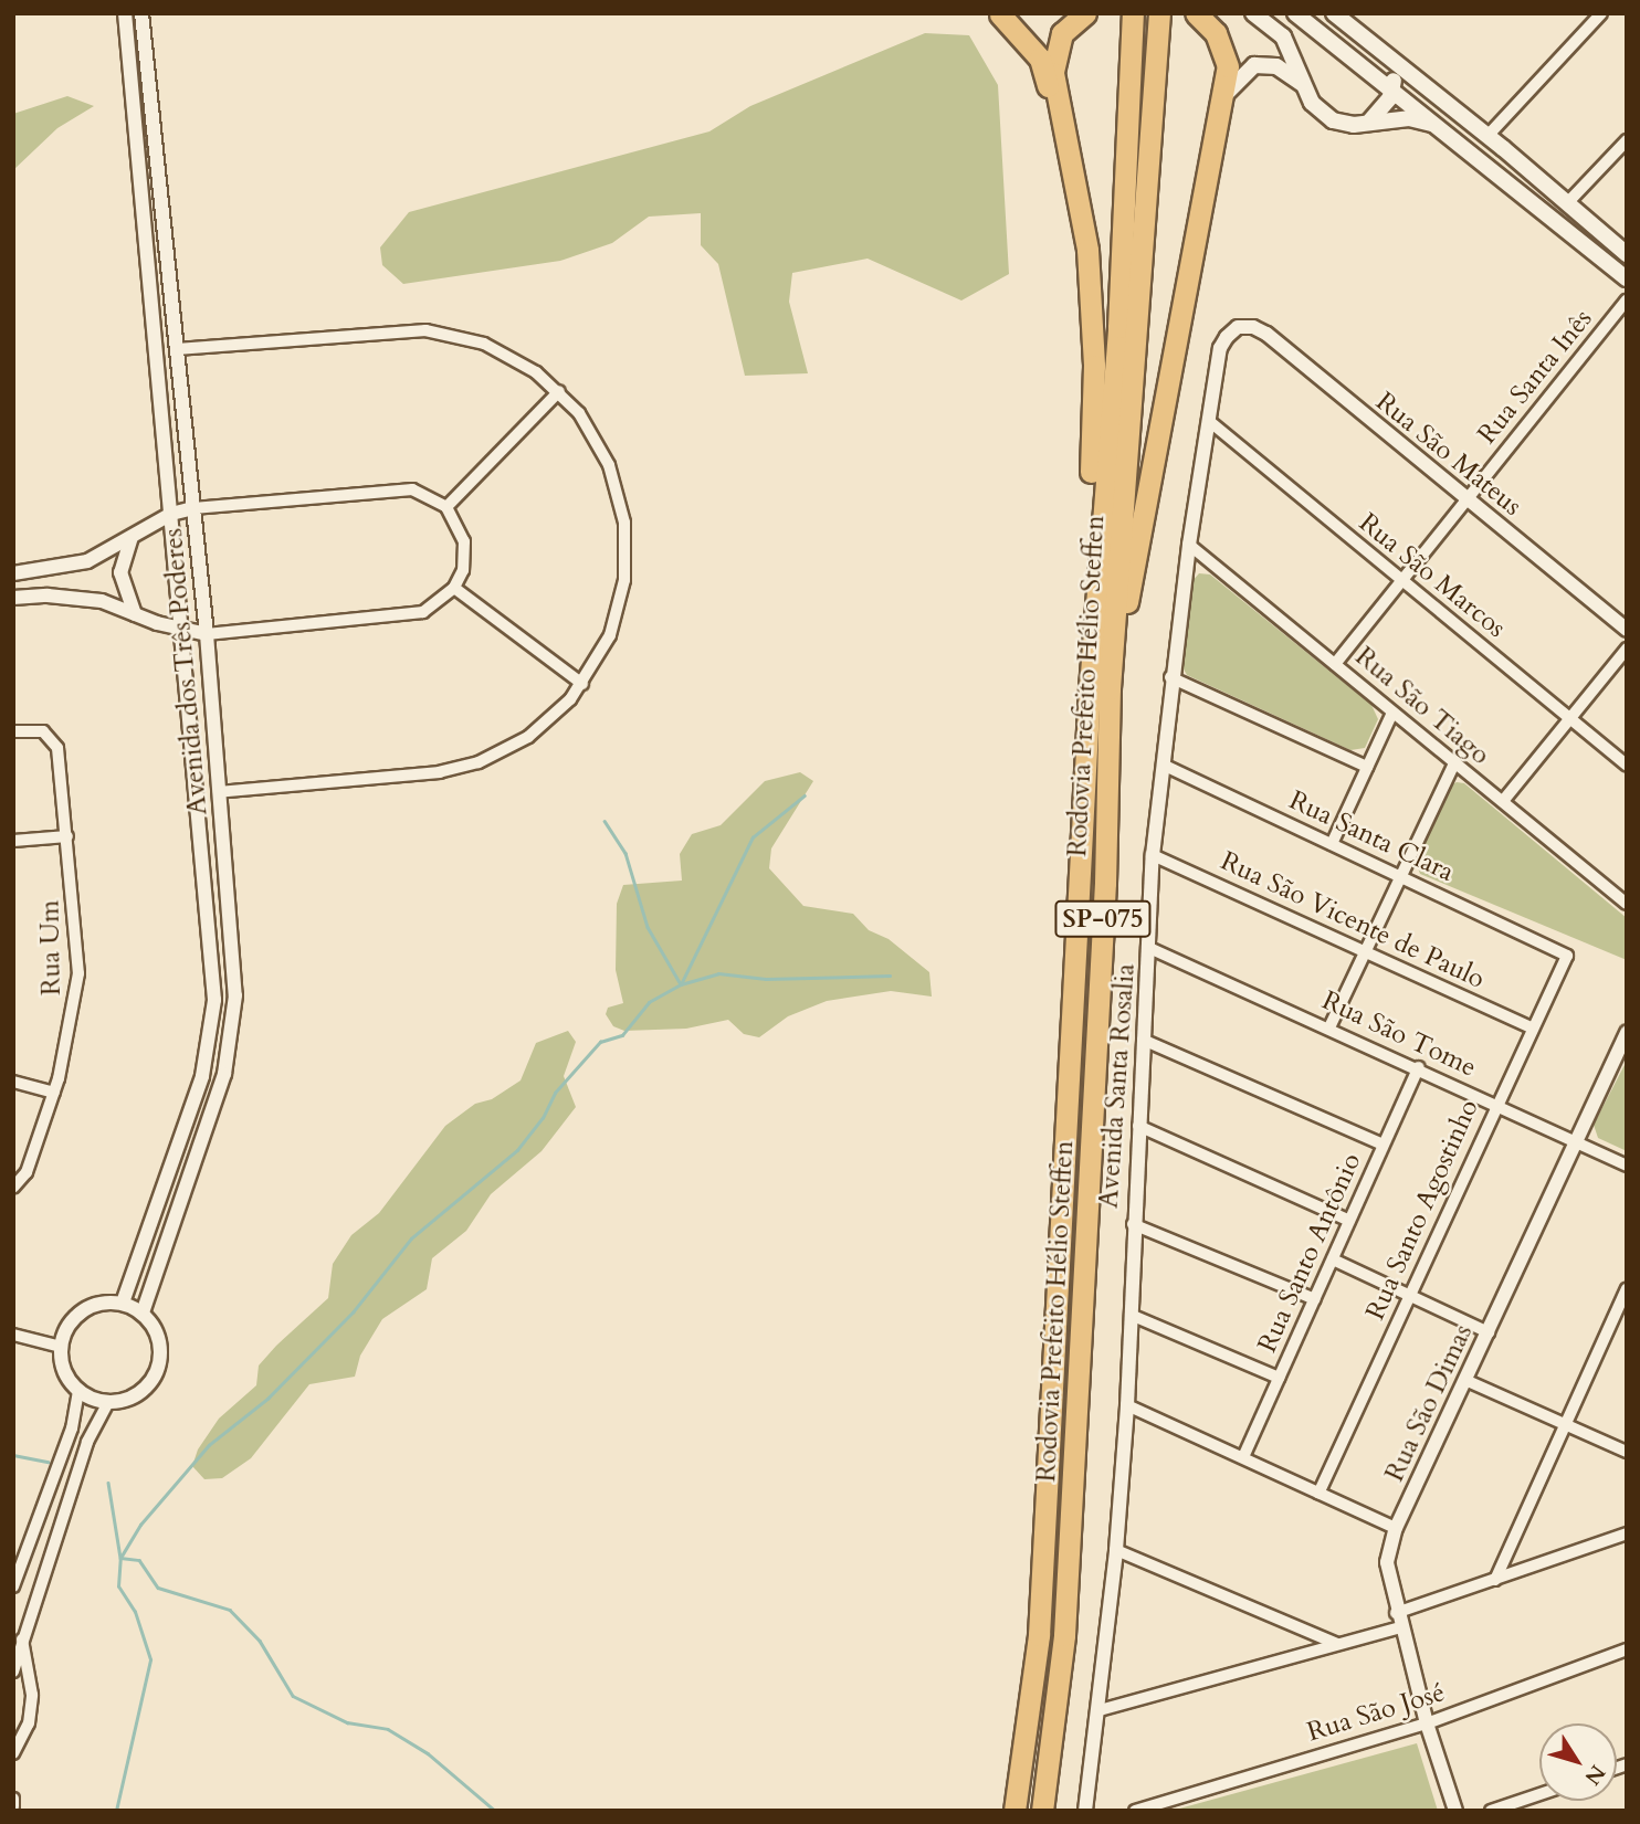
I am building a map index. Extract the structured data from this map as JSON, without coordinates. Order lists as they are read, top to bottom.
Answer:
{
  "streets": {
    "highway": ["Rodovia Prefeito Hélio Steffen", "SP-075"],
    "street": [
      "Rua Santa Inês",
      "Rua São Mateus",
      "Rua São Marcos",
      "Avenida dos Três Poderes",
      "Rua São Tiago",
      "Rua Santa Clara",
      "Rua São Vicente de Paulo",
      "Rua Um",
      "Rua São Tome",
      "Avenida Santa Rosalia",
      "Rua Santo Agostinho",
      "Rua Santo Antônio",
      "Rua São Dimas",
      "Rua São José"
    ]
  },
  "crossings": [
    ["Rua Santa Inês", "Rua São Mateus"],
    ["Rua Santa Inês", "Rua São Marcos"],
    ["Rua Santa Inês", "Rua São Tiago"],
    ["Rua São Mateus", "Avenida Santa Rosalia"],
    ["Rua São Marcos", "Avenida Santa Rosalia"],
    ["Rua São Tiago", "Avenida Santa Rosalia"],
    ["Rua Santa Clara", "Avenida Santa Rosalia"],
    ["Rua Santa Clara", "Rua Santo Agostinho"],
    ["Rua São Vicente de Paulo", "Avenida Santa Rosalia"],
    ["Rua São Vicente de Paulo", "Rua Santo Agostinho"],
    ["Rua São Tome", "Avenida Santa Rosalia"],
    ["Rua São Tome", "Rua Santo Agostinho"],
    ["Rua São Tome", "Rua Santo Antônio"],
    ["Rua São Tome", "Rua São Dimas"],
    ["Rua São Dimas", "Rua São José"]
  ],
  "north": "bottom right"
}
